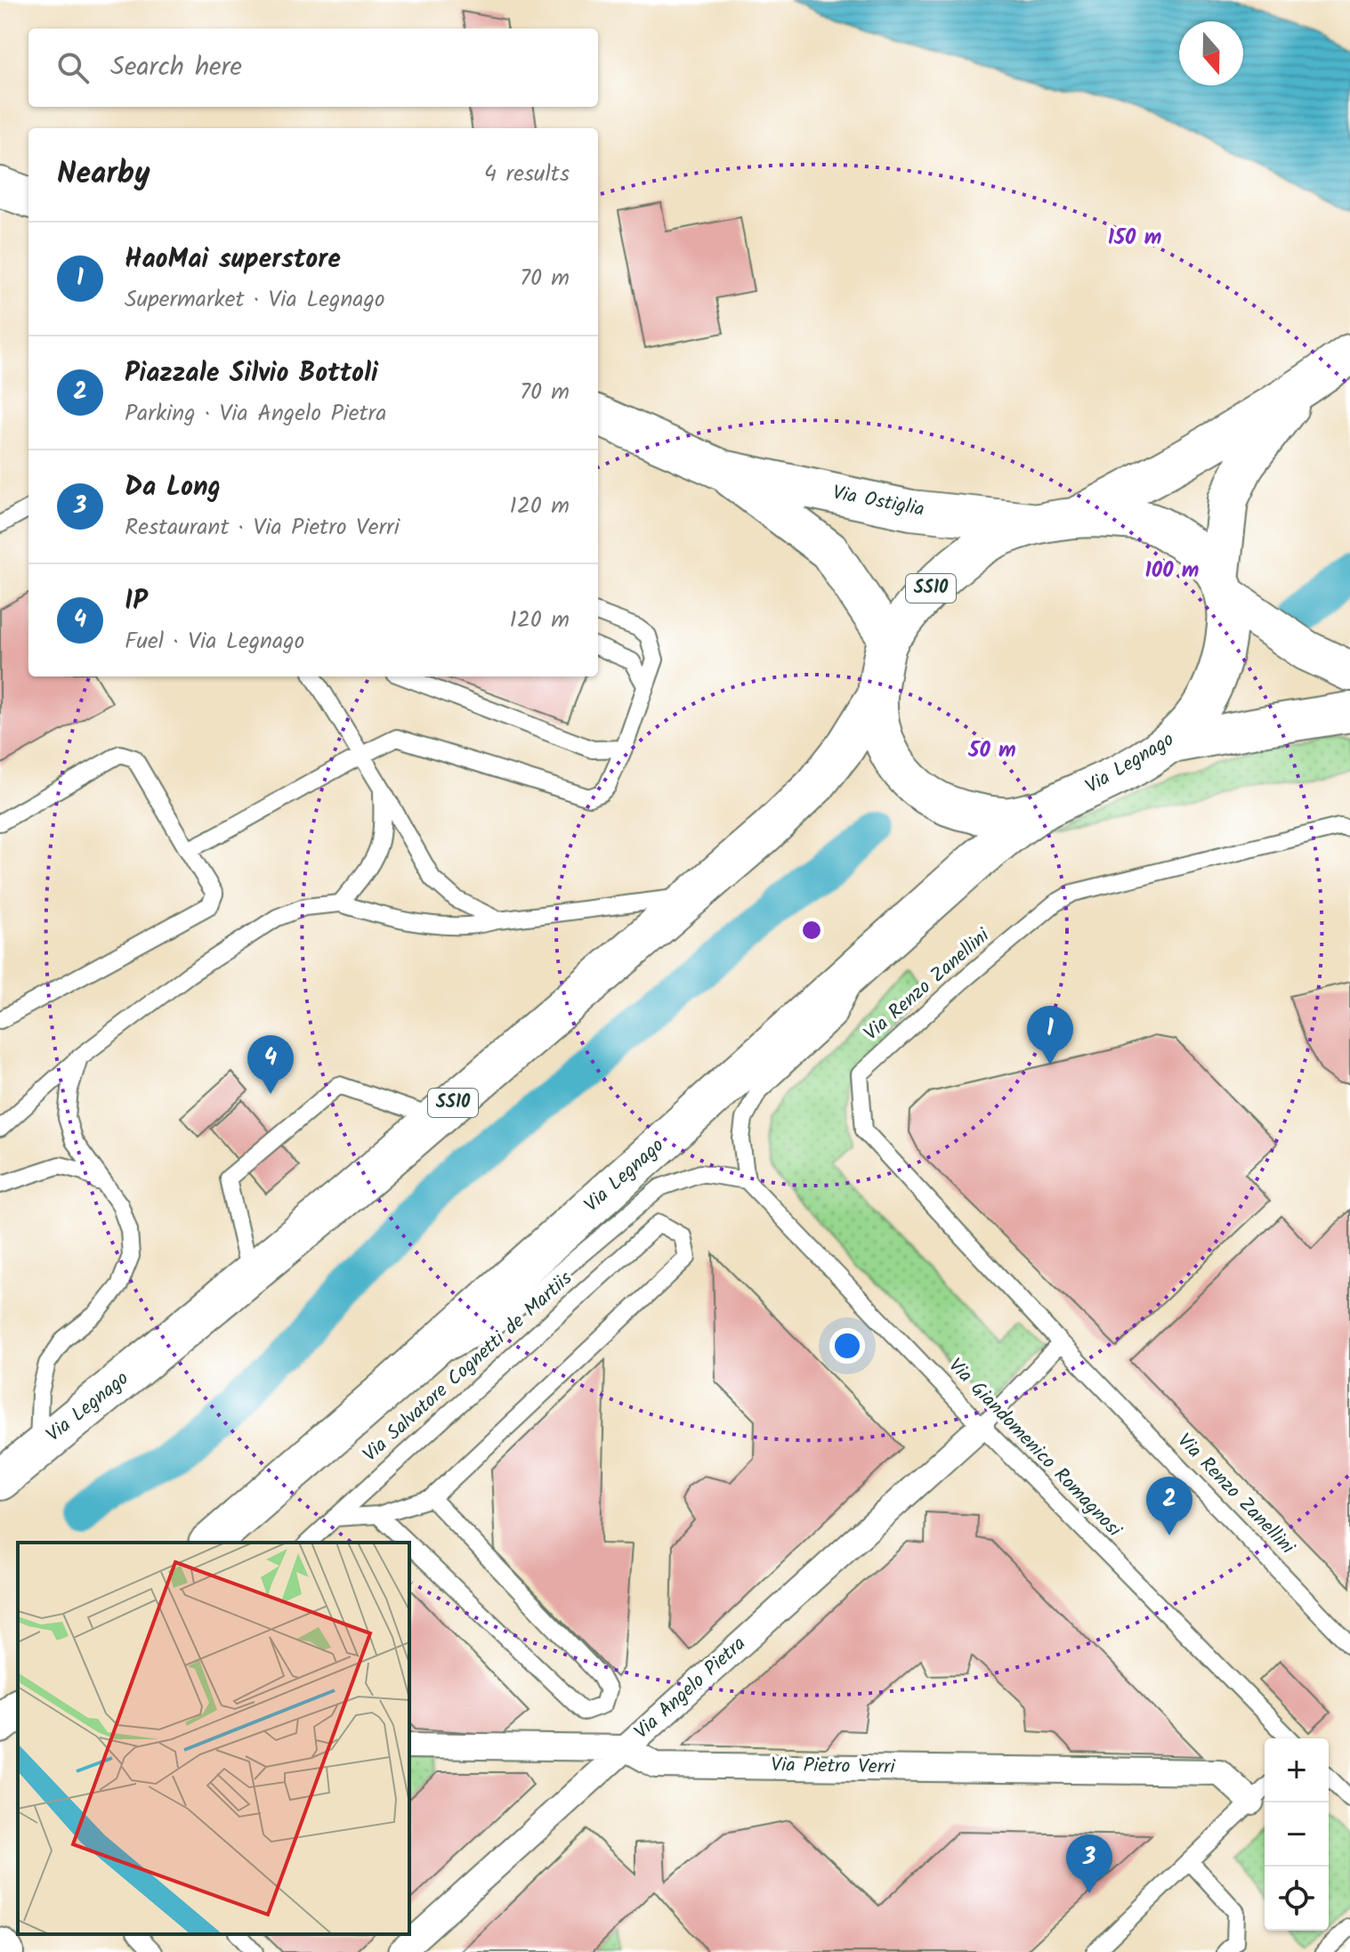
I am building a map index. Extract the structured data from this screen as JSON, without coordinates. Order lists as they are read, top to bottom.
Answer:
{
  "streets": {
    "main road": ["Via Ostiglia", "SS10", "Via Legnago"],
    "street": ["Via Angelo Pietra", "Via Pietro Verri"],
    "lane": ["Via Renzo Zanellini", "Via Salvatore Cognetti de Martiis", "Via Giandomenico Romagnosi"]
  },
  "crossings": [
    ["Via Ostiglia", "Via Legnago"],
    ["Via Giandomenico Romagnosi", "Via Angelo Pietra"],
    ["Via Angelo Pietra", "Via Pietro Verri"]
  ],
  "north": "bottom",
  "page": {
    "search": "Search here",
    "heading": ["Nearby", "4 results"],
    "list": [
      {
        "mark": "1",
        "name": "HaoMai superstore",
        "note": "Supermarket · Via Legnago",
        "value": "70 m"
      },
      {
        "mark": "2",
        "name": "Piazzale Silvio Bottoli",
        "note": "Parking · Via Angelo Pietra",
        "value": "70 m"
      },
      {
        "mark": "3",
        "name": "Da Long",
        "note": "Restaurant · Via Pietro Verri",
        "value": "120 m"
      },
      {
        "mark": "4",
        "name": "IP",
        "note": "Fuel · Via Legnago",
        "value": "120 m"
      }
    ],
    "pins": [
      "1",
      "4",
      "2",
      "3"
    ],
    "map_buttons": ["+", "−"]
  },
  "rings": ["150 m", "100 m", "50 m"]
}
